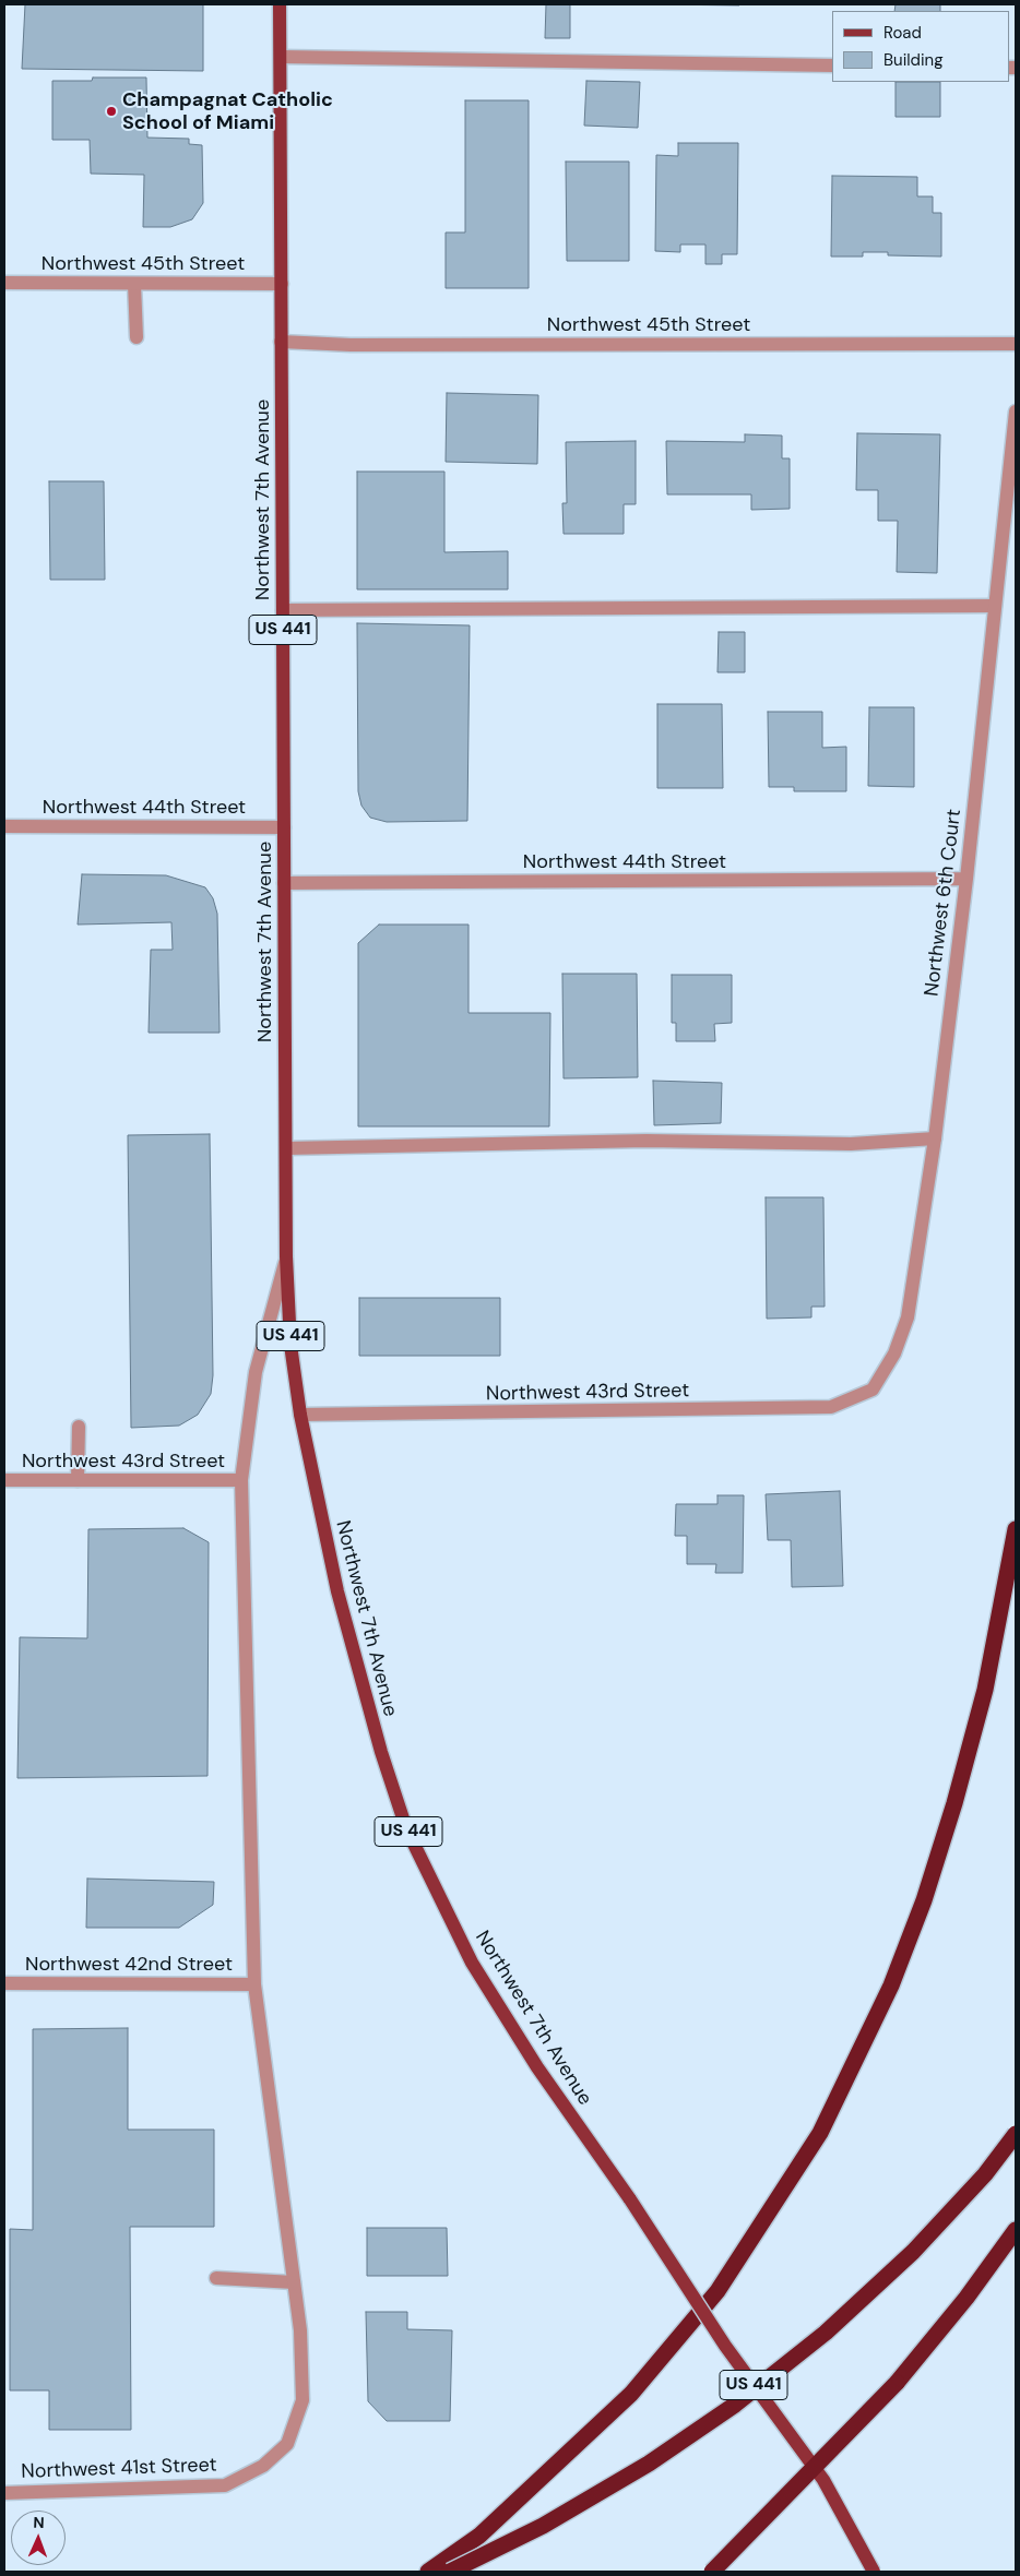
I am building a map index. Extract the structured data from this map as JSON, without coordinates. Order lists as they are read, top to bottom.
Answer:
{
  "streets": {
    "main road": ["Northwest 7th Avenue", "US 441"],
    "street": [
      "Northwest 45th Street",
      "Northwest 44th Street",
      "Northwest 6th Court",
      "Northwest 43rd Street",
      "Northwest 42nd Street",
      "Northwest 41st Street"
    ]
  },
  "crossings": [
    ["Northwest 45th Street", "Northwest 7th Avenue"],
    ["Northwest 7th Avenue", "Northwest 44th Street"],
    ["Northwest 7th Avenue", "Northwest 43rd Street"],
    ["Northwest 7th Avenue", "Northwest 42nd Street"],
    ["Northwest 7th Avenue", "Northwest 41st Street"],
    ["Northwest 44th Street", "Northwest 6th Court"],
    ["Northwest 6th Court", "Northwest 43rd Street"]
  ],
  "places": ["Champagnat Catholic School of Miami"],
  "legend": ["Road", "Building"],
  "north": "top"
}
